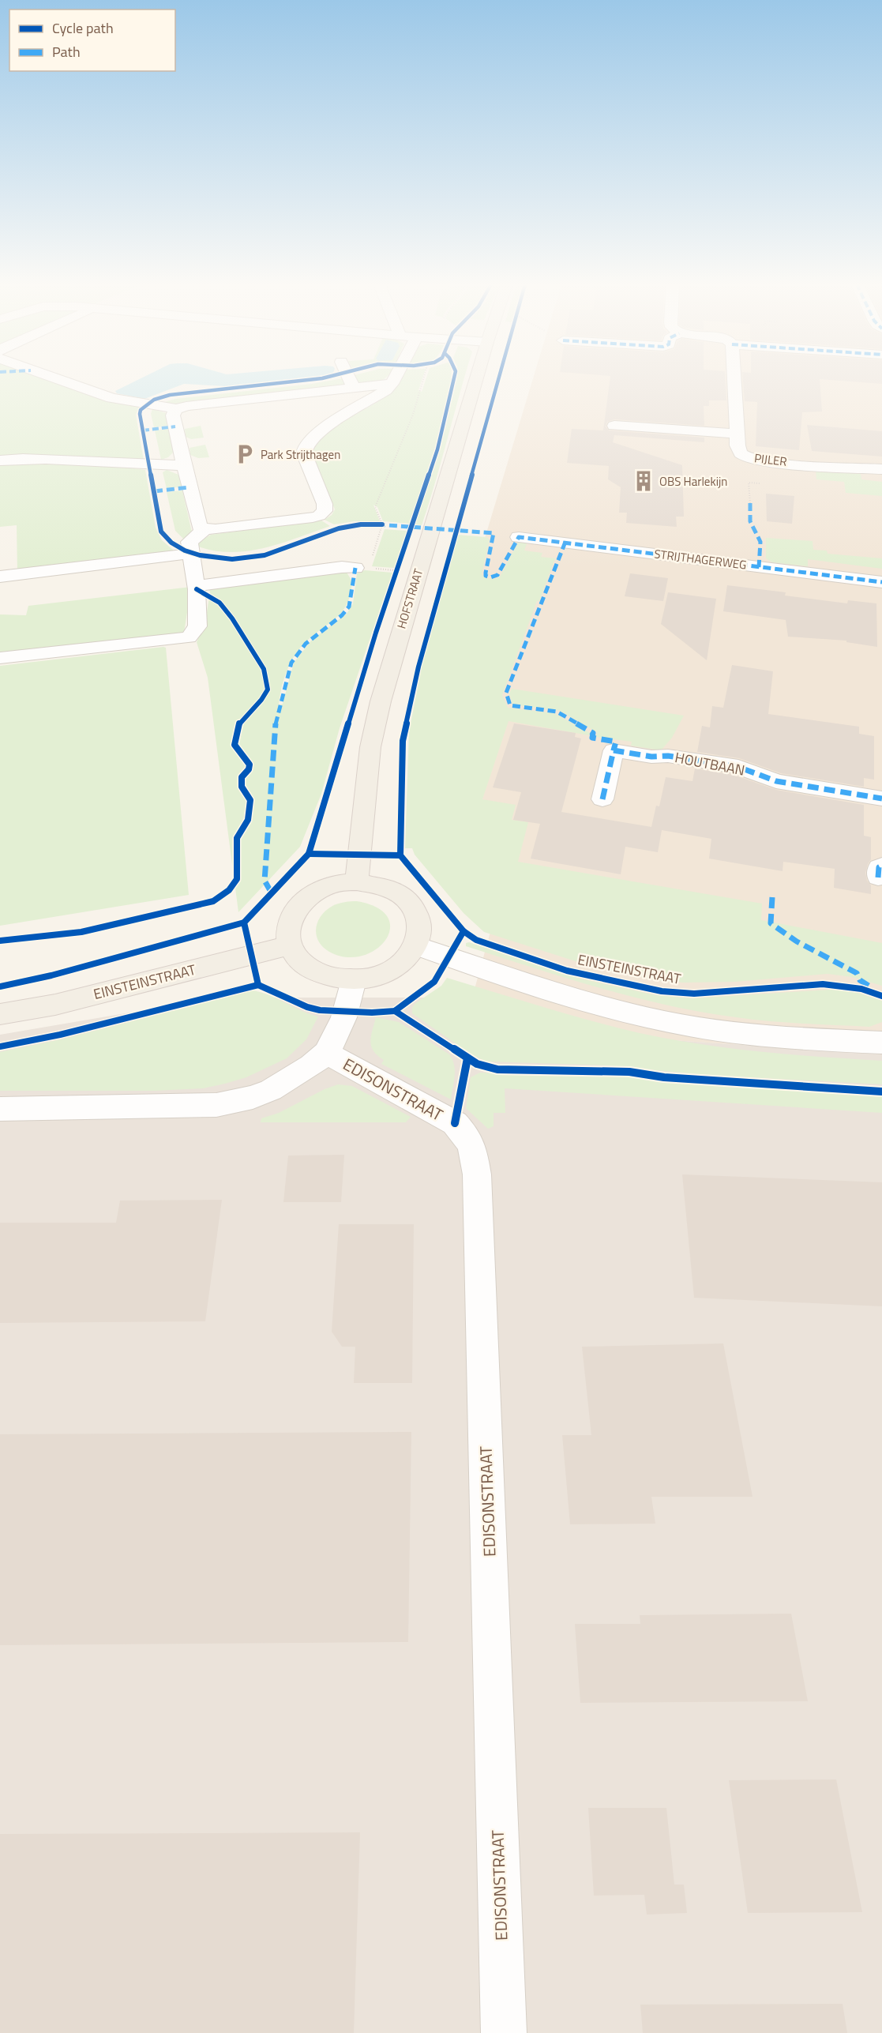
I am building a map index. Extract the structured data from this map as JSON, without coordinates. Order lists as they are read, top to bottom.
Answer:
{
  "streets": {
    "main road": ["HOFSTRAAT", "EINSTEINSTRAAT"],
    "street": [
      "PIJLER",
      "STRIJTHAGERWEG",
      "HOUTBAAN",
      "EDISONSTRAAT"
    ]
  },
  "crossings": [
    ["HOFSTRAAT", "EINSTEINSTRAAT"],
    ["HOFSTRAAT", "EDISONSTRAAT"],
    ["EINSTEINSTRAAT", "EDISONSTRAAT"]
  ],
  "places": {
    "parking": ["Park Strijthagen"],
    "building": ["OBS Harlekijn"]
  },
  "legend": ["Cycle path", "Path"]
}
